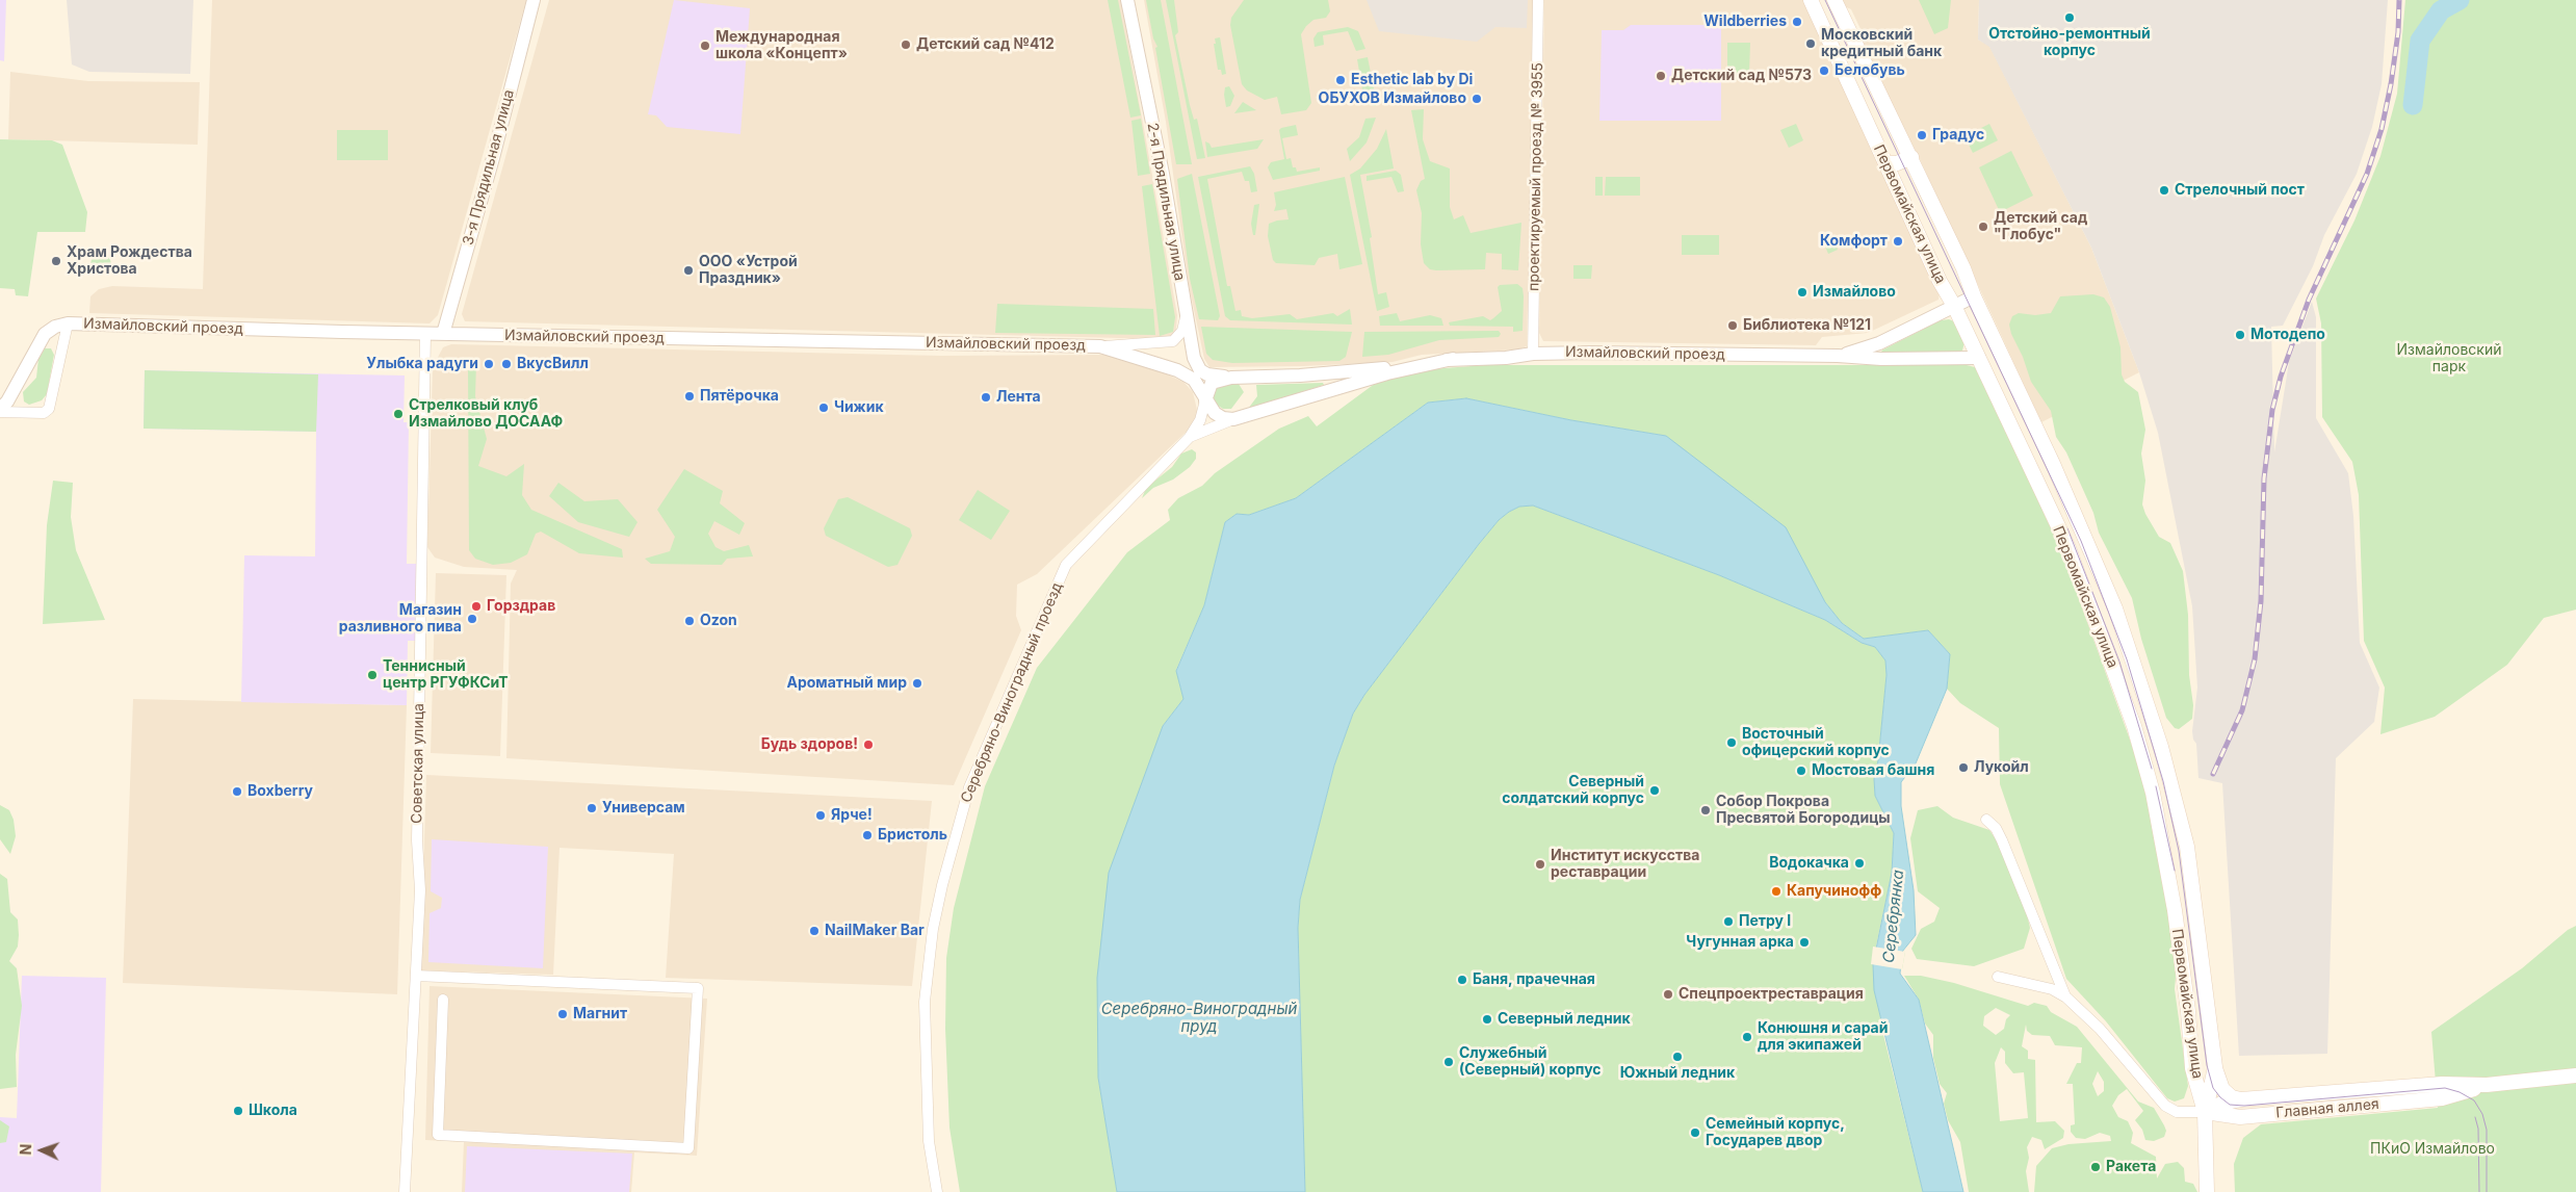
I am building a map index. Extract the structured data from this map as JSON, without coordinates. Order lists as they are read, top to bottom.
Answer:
{
  "streets": {
    "main road": ["Первомайская улица", "Главная аллея"],
    "street": [
      "3-я Прядильная улица",
      "проектируемый проезд № 3955",
      "2-я Прядильная улица",
      "Измайловский проезд",
      "Серебряно-Виноградный проезд",
      "Советская улица"
    ]
  },
  "crossings": [
    ["3-я Прядильная улица", "Измайловский проезд"],
    ["проектируемый проезд № 3955", "Измайловский проезд"],
    ["2-я Прядильная улица", "Измайловский проезд"],
    ["Первомайская улица", "Измайловский проезд"],
    ["Первомайская улица", "Главная аллея"],
    ["Измайловский проезд", "Серебряно-Виноградный проезд"],
    ["Измайловский проезд", "Советская улица"]
  ],
  "water": ["Серебрянка", "Серебряно-Виноградный пруд"],
  "parks": ["Измайловский парк", "ПКиО Измайлово"],
  "places": [
    "Отстойно-ремонтный корпус",
    "Wildberries",
    "Московский кредитный банк",
    "Детский сад №412",
    "Международная школа «Концепт»",
    "Белобувь",
    "Детский сад №573",
    "Esthetic lab by Di",
    "ОБУХОВ Измайлово",
    "Градус",
    "Стрелочный пост",
    "Детский сад \"Глобус\"",
    "Комфорт",
    "Храм Рождества Христова",
    "ООО «Устрой Праздник»",
    "Измайлово",
    "Библиотека №121",
    "Мотодепо",
    "Улыбка радуги",
    "ВкусВилл",
    "Пятёрочка",
    "Лента",
    "Чижик",
    "Стрелковый клуб Измайлово ДОСААФ",
    "Горздрав",
    "Магазин разливного пива",
    "Ozon",
    "Теннисный центр РГУФКСиТ",
    "Ароматный мир",
    "Восточный офицерский корпус",
    "Будь здоров!",
    "Лукойл",
    "Мостовая башня",
    "Северный солдатский корпус",
    "Boxberry",
    "Универсам",
    "Собор Покрова Пресвятой Богородицы",
    "Ярче!",
    "Бристоль",
    "Водокачка",
    "Институт искусства реставрации",
    "Капучинофф",
    "Петру I",
    "NailMaker Bar",
    "Чугунная арка",
    "Баня, прачечная",
    "Спецпроектреставрация",
    "Магнит",
    "Северный ледник",
    "Конюшня и сарай для экипажей",
    "Южный ледник",
    "Служебный (Северный) корпус",
    "Школа",
    "Семейный корпус, Государев двор",
    "Ракета"
  ],
  "north": "left"
}
